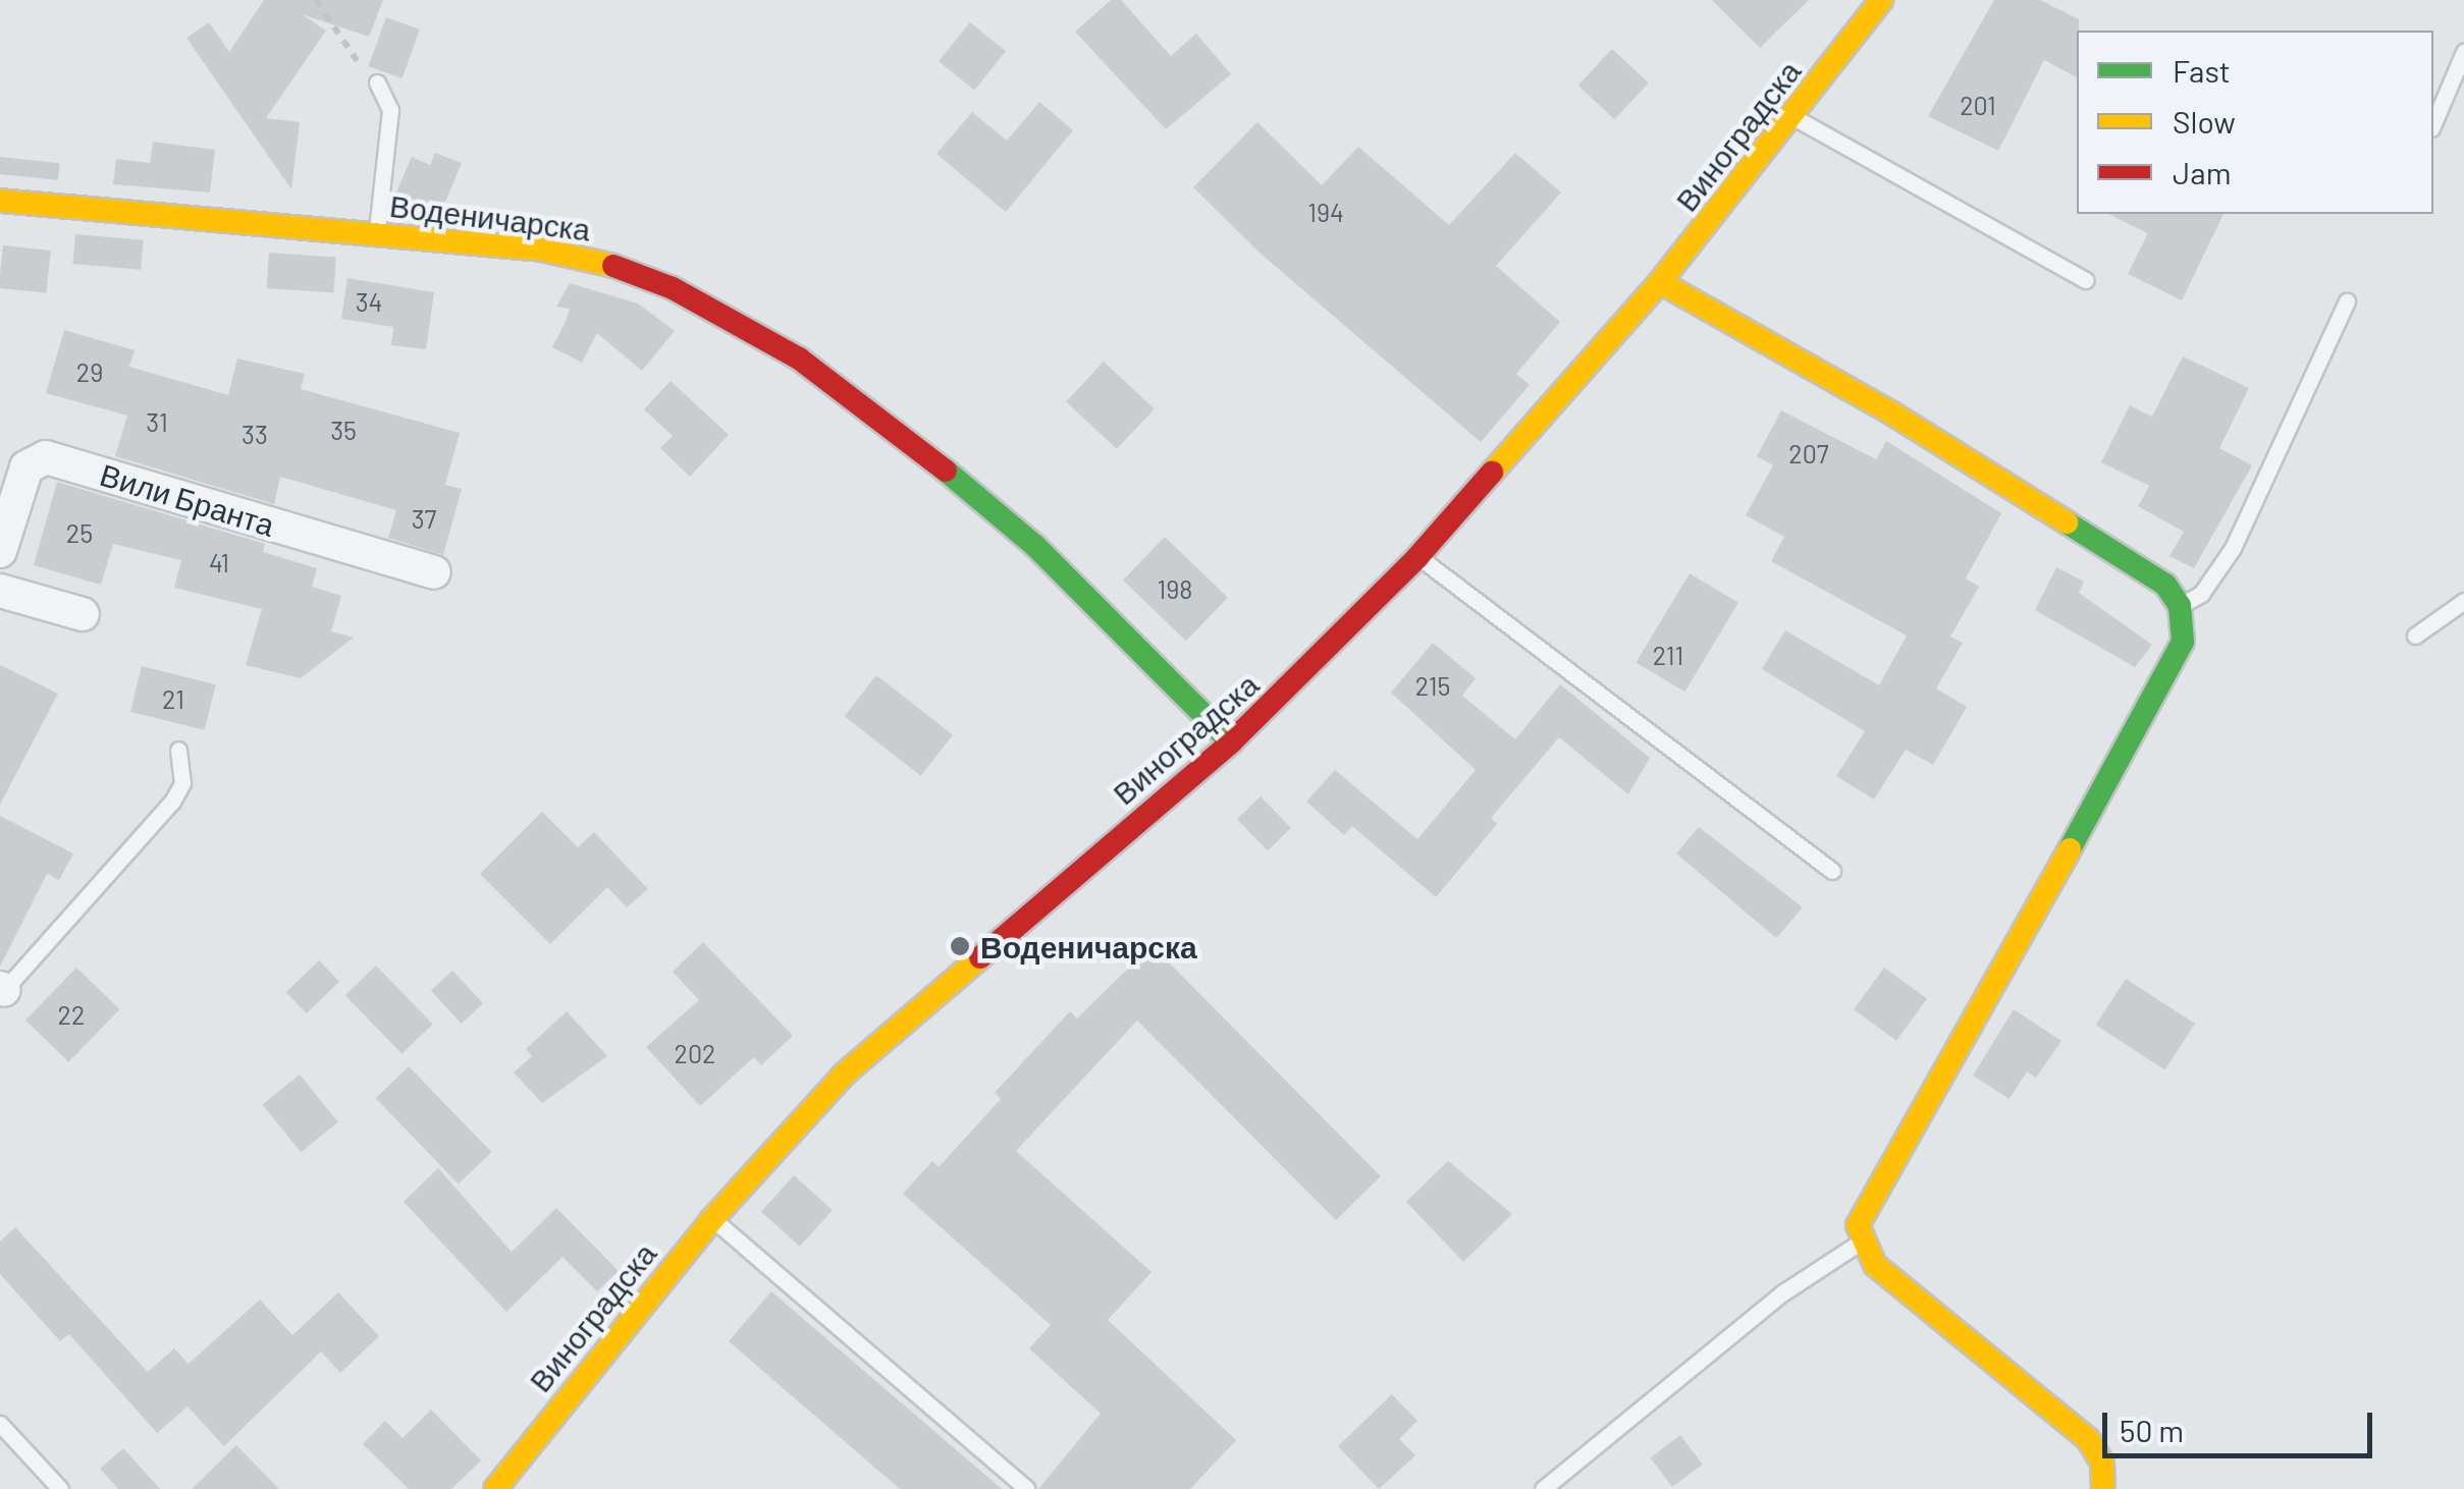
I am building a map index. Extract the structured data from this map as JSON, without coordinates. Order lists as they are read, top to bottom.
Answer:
{
  "streets": {
    "street": ["Виноградска", "Воденичарска", "Вили Бранта"]
  },
  "crossings": [
    ["Виноградска", "Воденичарска"]
  ],
  "places": ["Воденичарска"],
  "house_numbers": [
    "201",
    "194",
    "34",
    "29",
    "31",
    "35",
    "33",
    "207",
    "37",
    "25",
    "41",
    "198",
    "211",
    "215",
    "21",
    "22",
    "202"
  ],
  "legend": ["Fast", "Slow", "Jam"],
  "scale_bar": "50 m"
}
